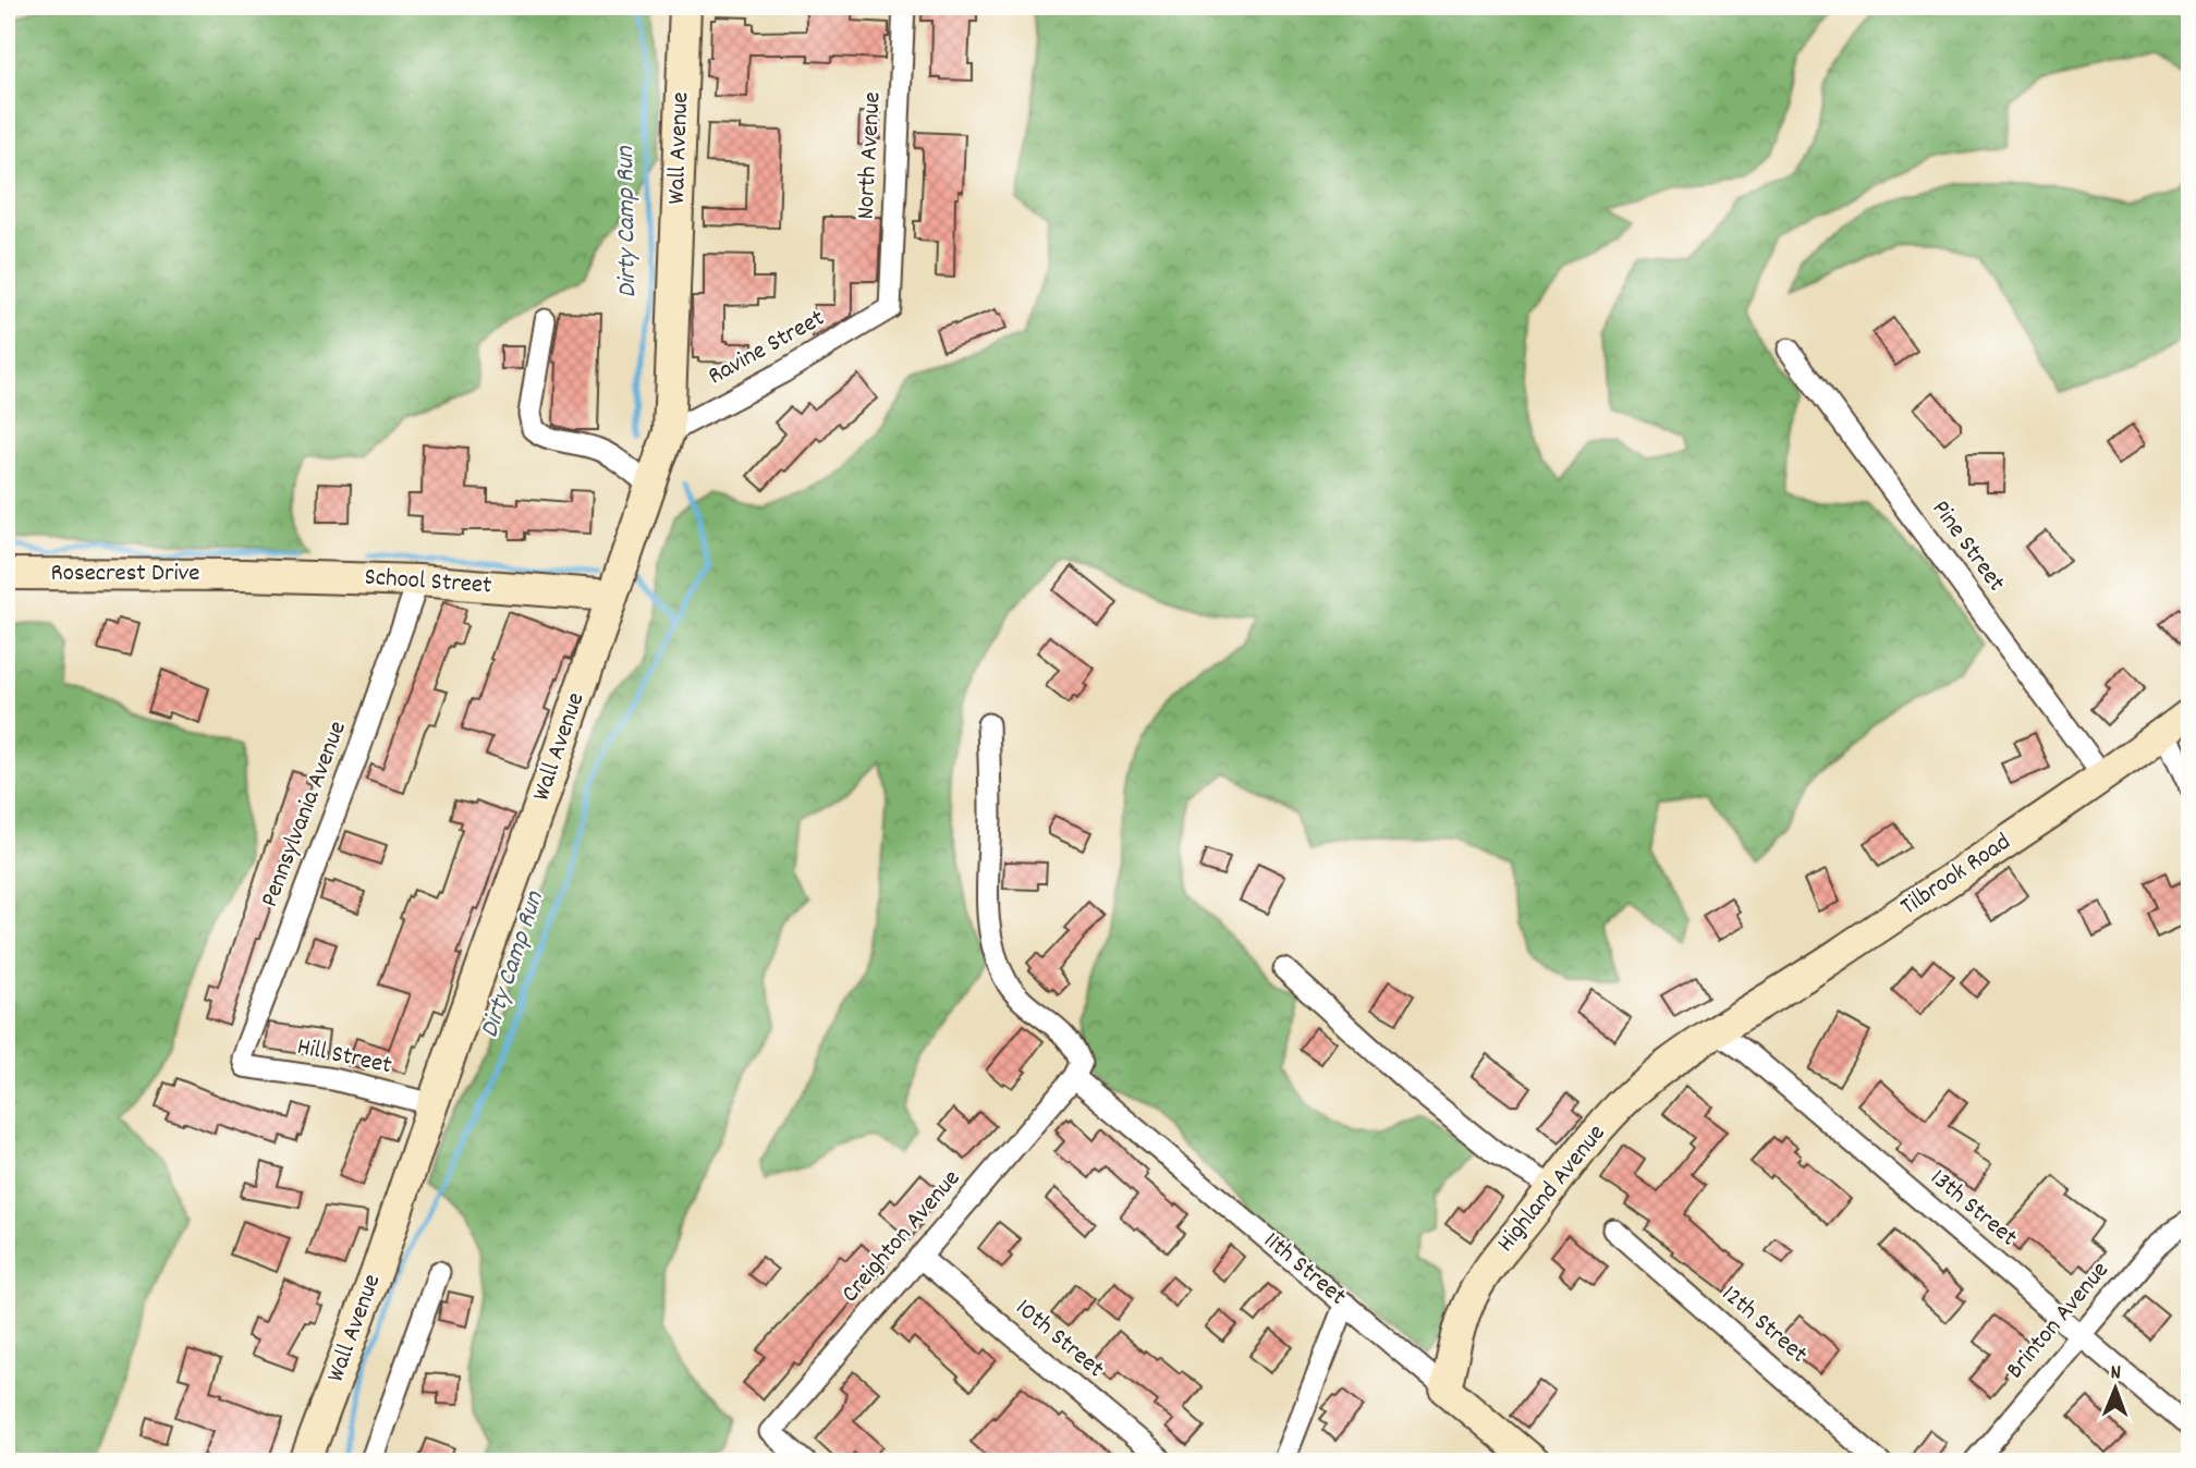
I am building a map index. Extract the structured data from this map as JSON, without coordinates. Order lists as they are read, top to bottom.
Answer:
{
  "streets": {
    "street": [
      "Wall Avenue",
      "North Avenue",
      "Ravine Street",
      "Pine Street",
      "Rosecrest Drive",
      "School Street",
      "Pennsylvania Avenue",
      "Tilbrook Road",
      "Hill Street",
      "Highland Avenue",
      "13th Street",
      "Creighton Avenue",
      "11th Street",
      "Brinton Avenue",
      "12th Street",
      "10th Street"
    ]
  },
  "crossings": [
    ["Wall Avenue", "Ravine Street"],
    ["Wall Avenue", "School Street"],
    ["Wall Avenue", "Hill Street"],
    ["North Avenue", "Ravine Street"],
    ["Pine Street", "Tilbrook Road"],
    ["Rosecrest Drive", "School Street"],
    ["School Street", "Pennsylvania Avenue"],
    ["Pennsylvania Avenue", "Hill Street"],
    ["Tilbrook Road", "Highland Avenue"],
    ["Tilbrook Road", "13th Street"],
    ["Highland Avenue", "13th Street"],
    ["Highland Avenue", "11th Street"],
    ["13th Street", "Brinton Avenue"],
    ["Creighton Avenue", "11th Street"],
    ["Creighton Avenue", "10th Street"]
  ],
  "water": ["Dirty Camp Run"],
  "north": "top"
}
